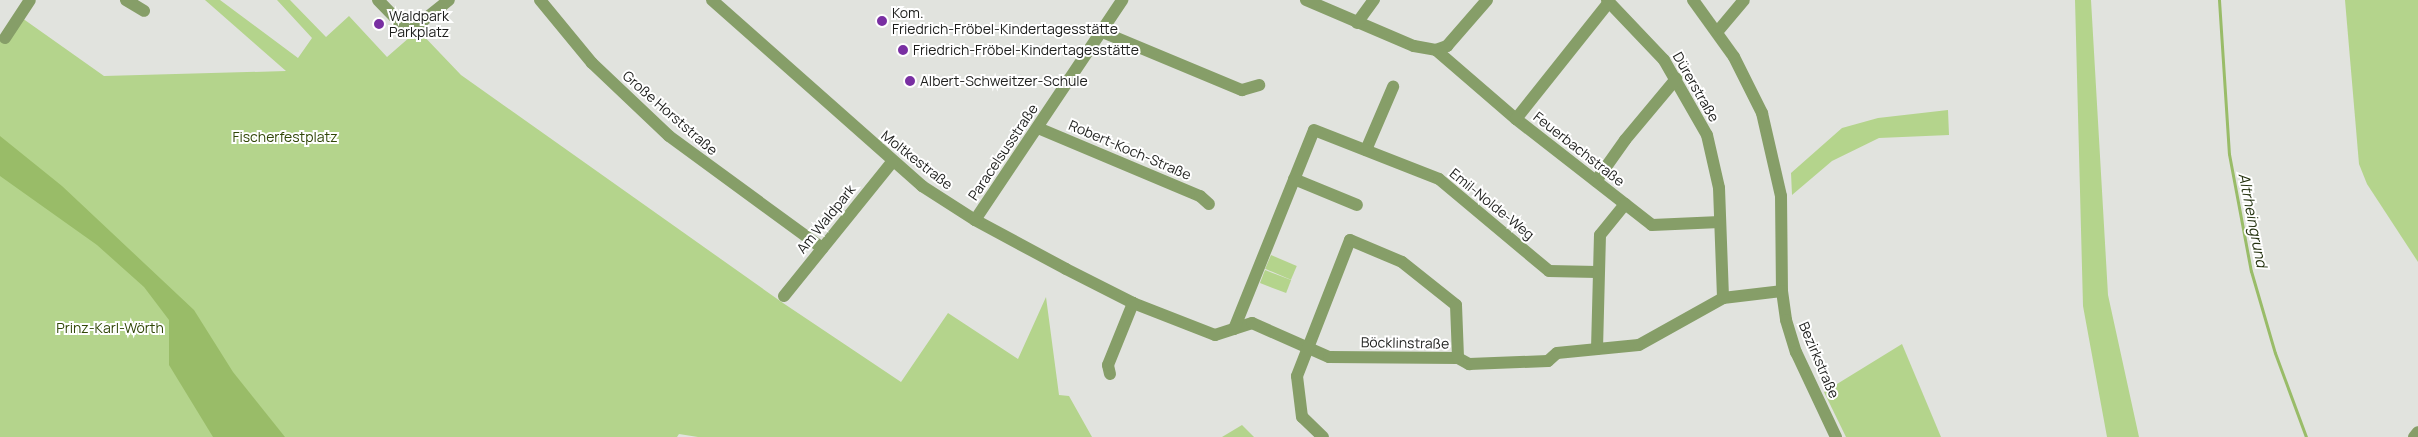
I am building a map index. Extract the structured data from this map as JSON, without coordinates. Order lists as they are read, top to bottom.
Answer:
{
  "streets": {
    "street": [
      "Dürerstraße",
      "Große Horststraße",
      "Feuerbachstraße",
      "Robert-Koch-Straße",
      "Paracelsusstraße",
      "Moltkestraße",
      "Emil-Nolde-Weg",
      "Am Waldpark",
      "Böcklinstraße",
      "Bezirkstraße"
    ]
  },
  "crossings": [
    ["Dürerstraße", "Feuerbachstraße"],
    ["Dürerstraße", "Böcklinstraße"],
    ["Große Horststraße", "Am Waldpark"],
    ["Robert-Koch-Straße", "Paracelsusstraße"],
    ["Paracelsusstraße", "Moltkestraße"],
    ["Moltkestraße", "Am Waldpark"],
    ["Moltkestraße", "Böcklinstraße"],
    ["Emil-Nolde-Weg", "Böcklinstraße"],
    ["Böcklinstraße", "Bezirkstraße"]
  ],
  "water": ["Altrheingrund"],
  "parks": ["Fischerfestplatz", "Prinz-Karl-Wörth"],
  "places": [
    "Kom. Friedrich-Fröbel-Kindertagesstätte",
    "Waldpark Parkplatz",
    "Friedrich-Fröbel-Kindertagesstätte",
    "Albert-Schweitzer-Schule"
  ]
}
